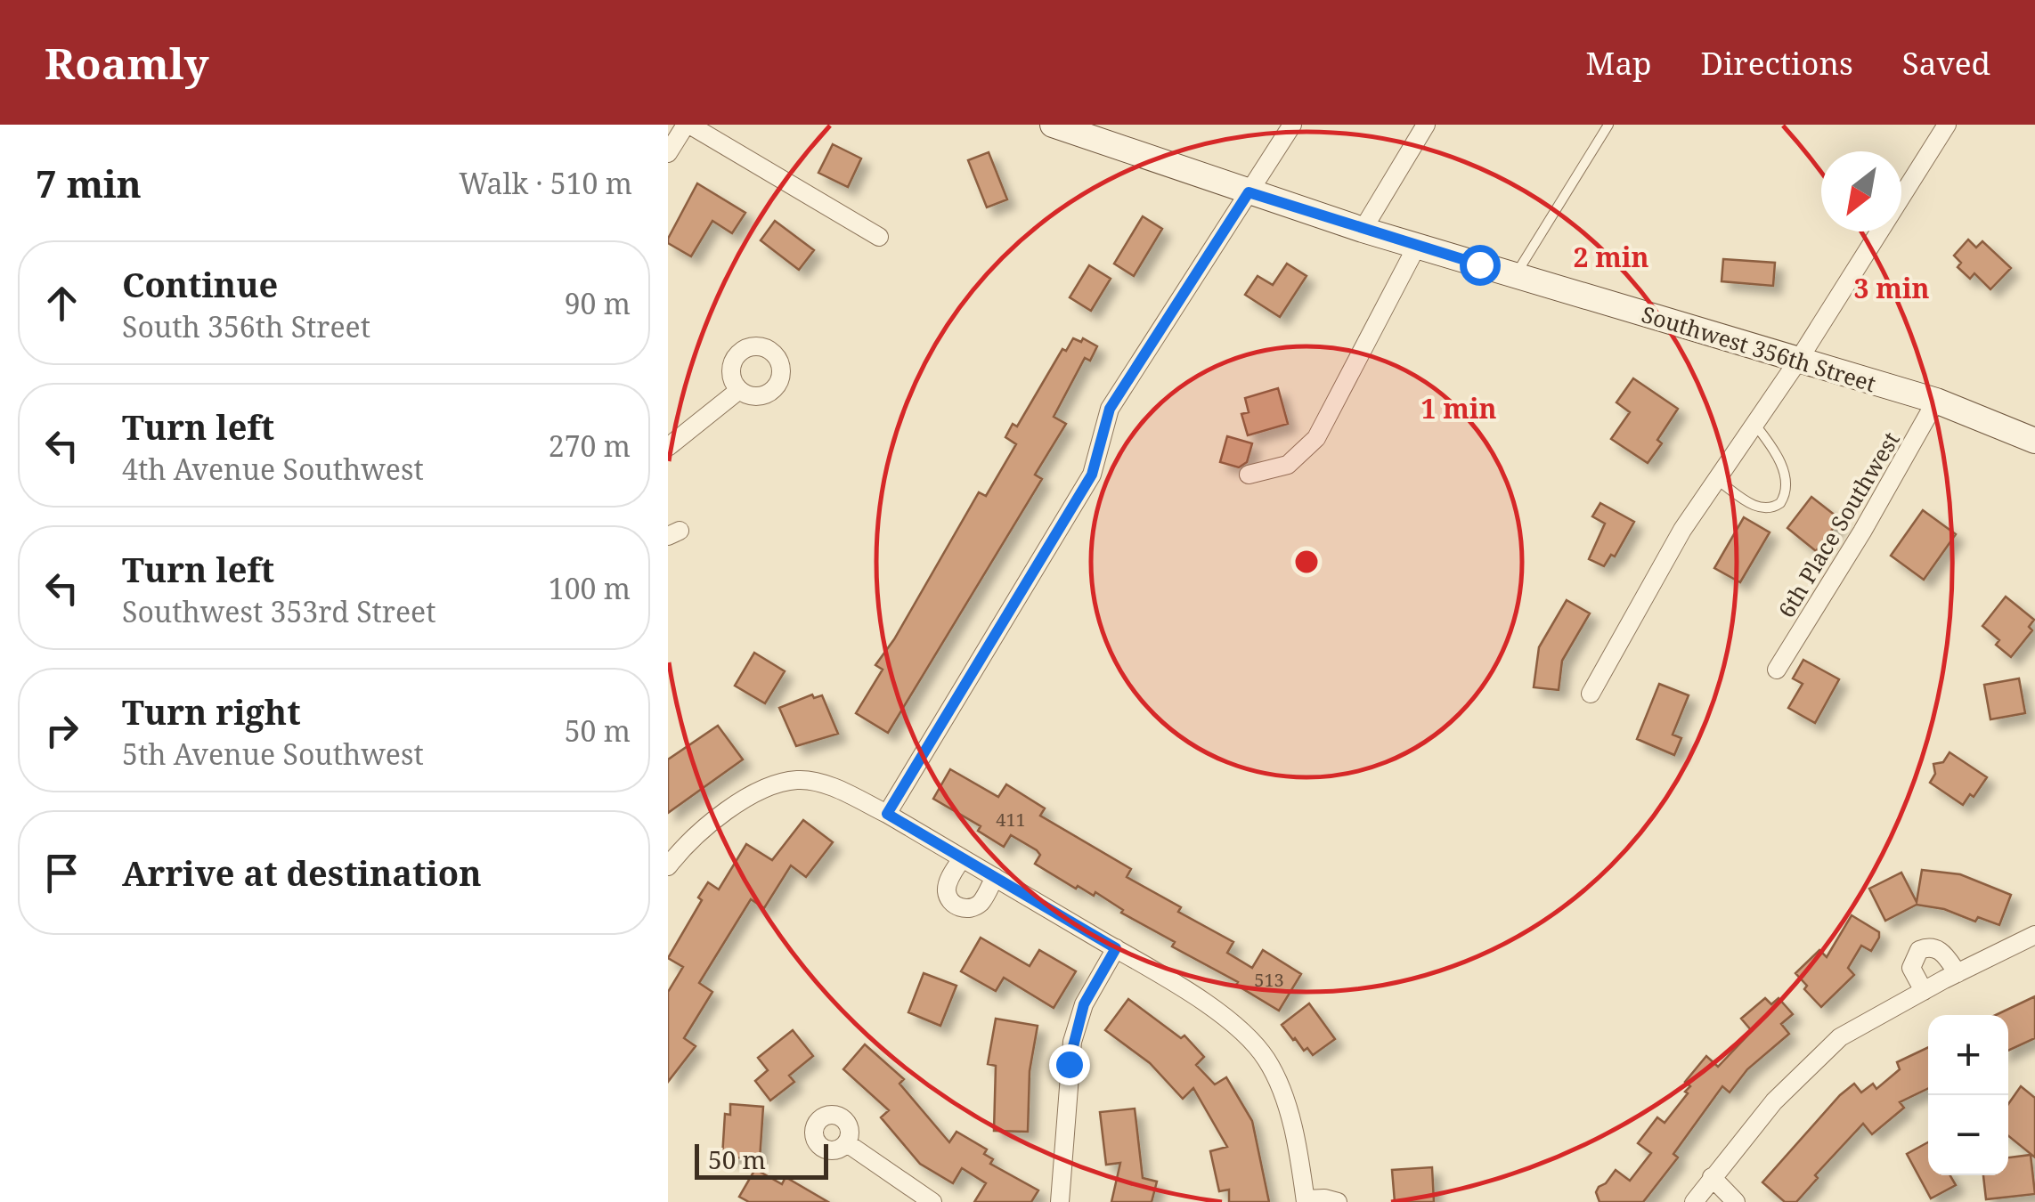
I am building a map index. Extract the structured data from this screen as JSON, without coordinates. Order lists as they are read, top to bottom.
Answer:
{
  "streets": {
    "main road": ["Southwest 356th Street"],
    "street": ["6th Place Southwest"]
  },
  "crossings": [
    ["Southwest 356th Street", "6th Place Southwest"]
  ],
  "house_numbers": ["411", "513"],
  "scale_bar": "50 m",
  "north": "bottom left",
  "page": {
    "header": "Roamly",
    "nav": ["Map", "Directions", "Saved"],
    "heading": ["7 min", "Walk · 510 m"],
    "list": [
      ["Continue", "South 356th Street", "90 m"],
      ["Turn left", "4th Avenue Southwest", "270 m"],
      ["Turn left", "Southwest 353rd Street", "100 m"],
      ["Turn right", "5th Avenue Southwest", "50 m"],
      "Arrive at destination"
    ],
    "map_buttons": ["+", "−"],
    "scale": "50 m"
  },
  "rings": ["2 min", "3 min", "1 min"]
}
